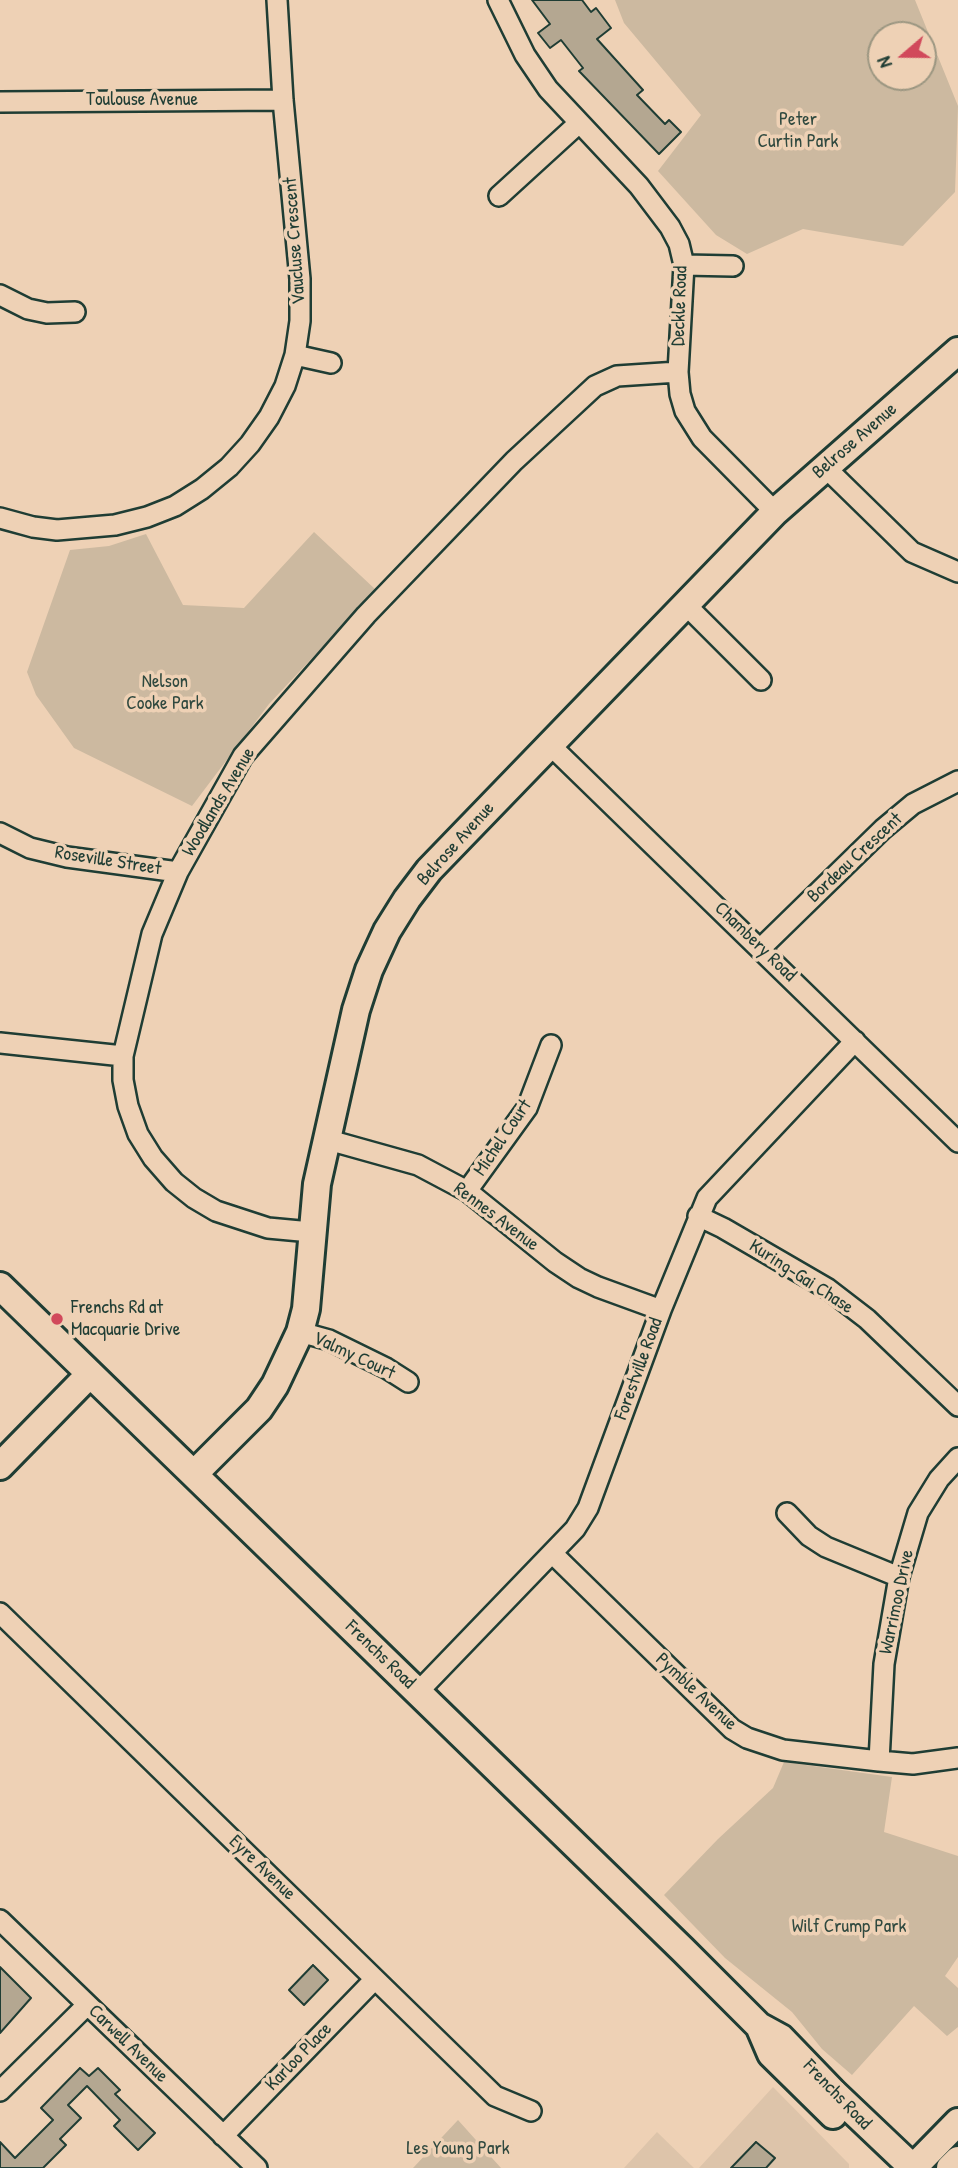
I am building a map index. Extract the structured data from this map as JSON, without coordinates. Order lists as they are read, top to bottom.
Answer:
{
  "streets": {
    "street": [
      "Toulouse Avenue",
      "Vaucluse Crescent",
      "Deckle Road",
      "Belrose Avenue",
      "Woodlands Avenue",
      "Bordeau Crescent",
      "Roseville Street",
      "Chambery Road",
      "Michel Court",
      "Rennes Avenue",
      "Kuring-Gai Chase",
      "Valmy Court",
      "Forestville Road",
      "Warrimoo Drive",
      "Frenchs Road",
      "Pymble Avenue",
      "Eyre Avenue",
      "Carwell Avenue",
      "Karloo Place"
    ]
  },
  "crossings": [
    ["Toulouse Avenue", "Vaucluse Crescent"],
    ["Deckle Road", "Belrose Avenue"],
    ["Deckle Road", "Woodlands Avenue"],
    ["Belrose Avenue", "Woodlands Avenue"],
    ["Belrose Avenue", "Chambery Road"],
    ["Belrose Avenue", "Rennes Avenue"],
    ["Belrose Avenue", "Valmy Court"],
    ["Belrose Avenue", "Frenchs Road"],
    ["Woodlands Avenue", "Roseville Street"],
    ["Bordeau Crescent", "Chambery Road"],
    ["Chambery Road", "Forestville Road"],
    ["Michel Court", "Rennes Avenue"],
    ["Rennes Avenue", "Forestville Road"],
    ["Kuring-Gai Chase", "Forestville Road"],
    ["Forestville Road", "Frenchs Road"],
    ["Forestville Road", "Pymble Avenue"],
    ["Warrimoo Drive", "Pymble Avenue"],
    ["Eyre Avenue", "Karloo Place"],
    ["Carwell Avenue", "Karloo Place"]
  ],
  "parks": [
    "Peter Curtin Park",
    "Nelson Cooke Park",
    "Wilf Crump Park",
    "Les Young Park"
  ],
  "places": ["Frenchs Rd at Macquarie Drive"],
  "north": "left"
}
